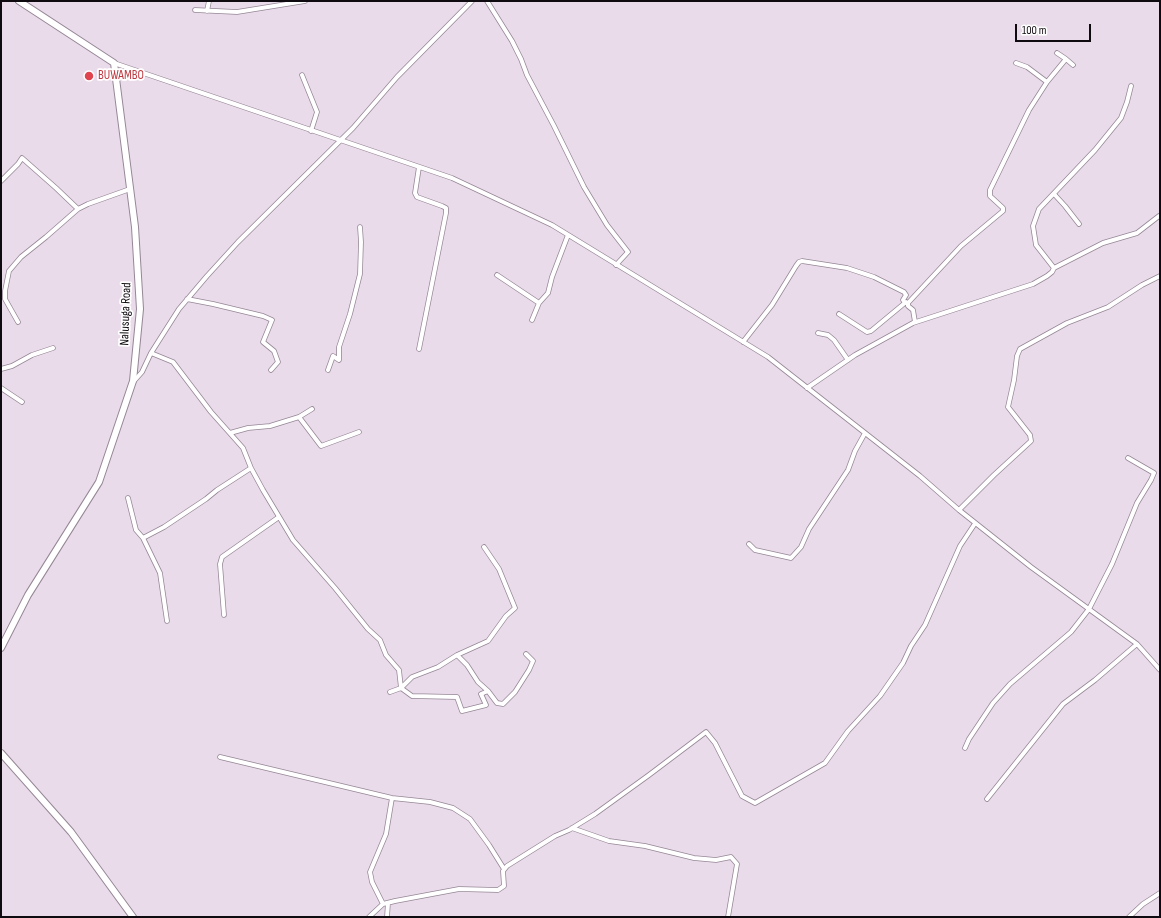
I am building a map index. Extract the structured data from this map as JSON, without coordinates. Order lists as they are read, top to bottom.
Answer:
{
  "streets": {
    "street": ["Nalusuga Road"]
  },
  "places": ["BUWAMBO"],
  "scale_bar": "100 m"
}
